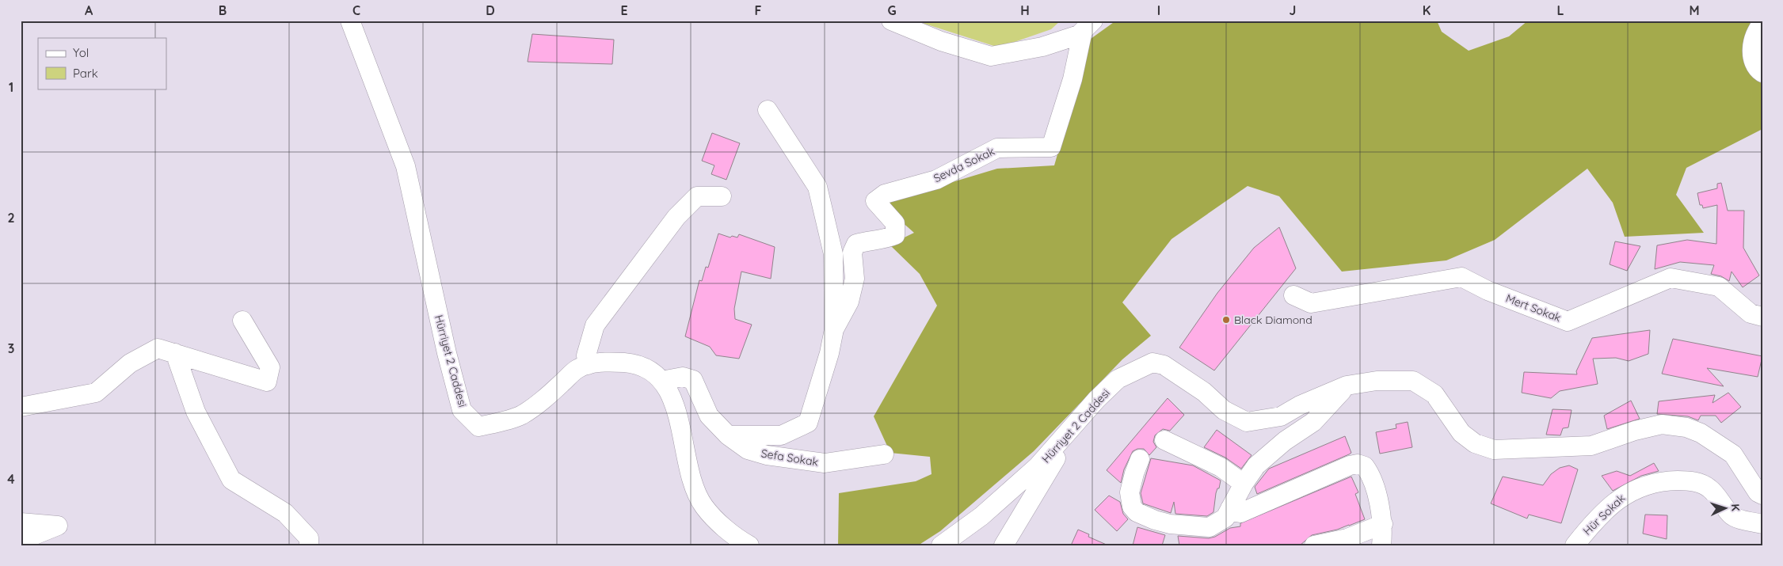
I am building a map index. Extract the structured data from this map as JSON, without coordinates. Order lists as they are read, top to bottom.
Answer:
{
  "streets": {
    "street": [
      "Sevda Sokak",
      "Mert Sokak",
      "Hürriyet 2 Caddesi",
      "Sefa Sokak",
      "Hür Sokak"
    ]
  },
  "crossings": [
    ["Sevda Sokak", "Sefa Sokak"],
    ["Hürriyet 2 Caddesi", "Sefa Sokak"]
  ],
  "places": ["Black Diamond"],
  "legend": ["Yol", "Park"],
  "north": "right",
  "grid": {
    "columns": [
      "A",
      "B",
      "C",
      "D",
      "E",
      "F",
      "G",
      "H",
      "I",
      "J",
      "K",
      "L",
      "M"
    ],
    "rows": [
      "1",
      "2",
      "3",
      "4"
    ]
  }
}
